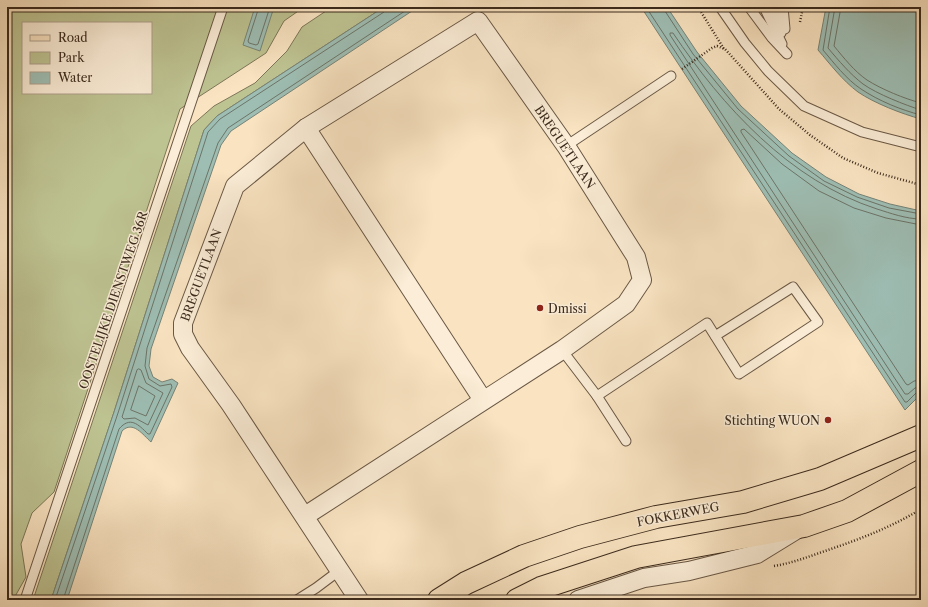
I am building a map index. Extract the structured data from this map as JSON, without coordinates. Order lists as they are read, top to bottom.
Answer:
{
  "streets": {
    "main road": ["FOKKERWEG"],
    "street": ["BREGUETLAAN"],
    "lane": ["OOSTELIJKE DIENSTWEG 36R"]
  },
  "places": ["Dmissi", "Stichting WUON"],
  "legend": ["Road", "Park", "Water"]
}
